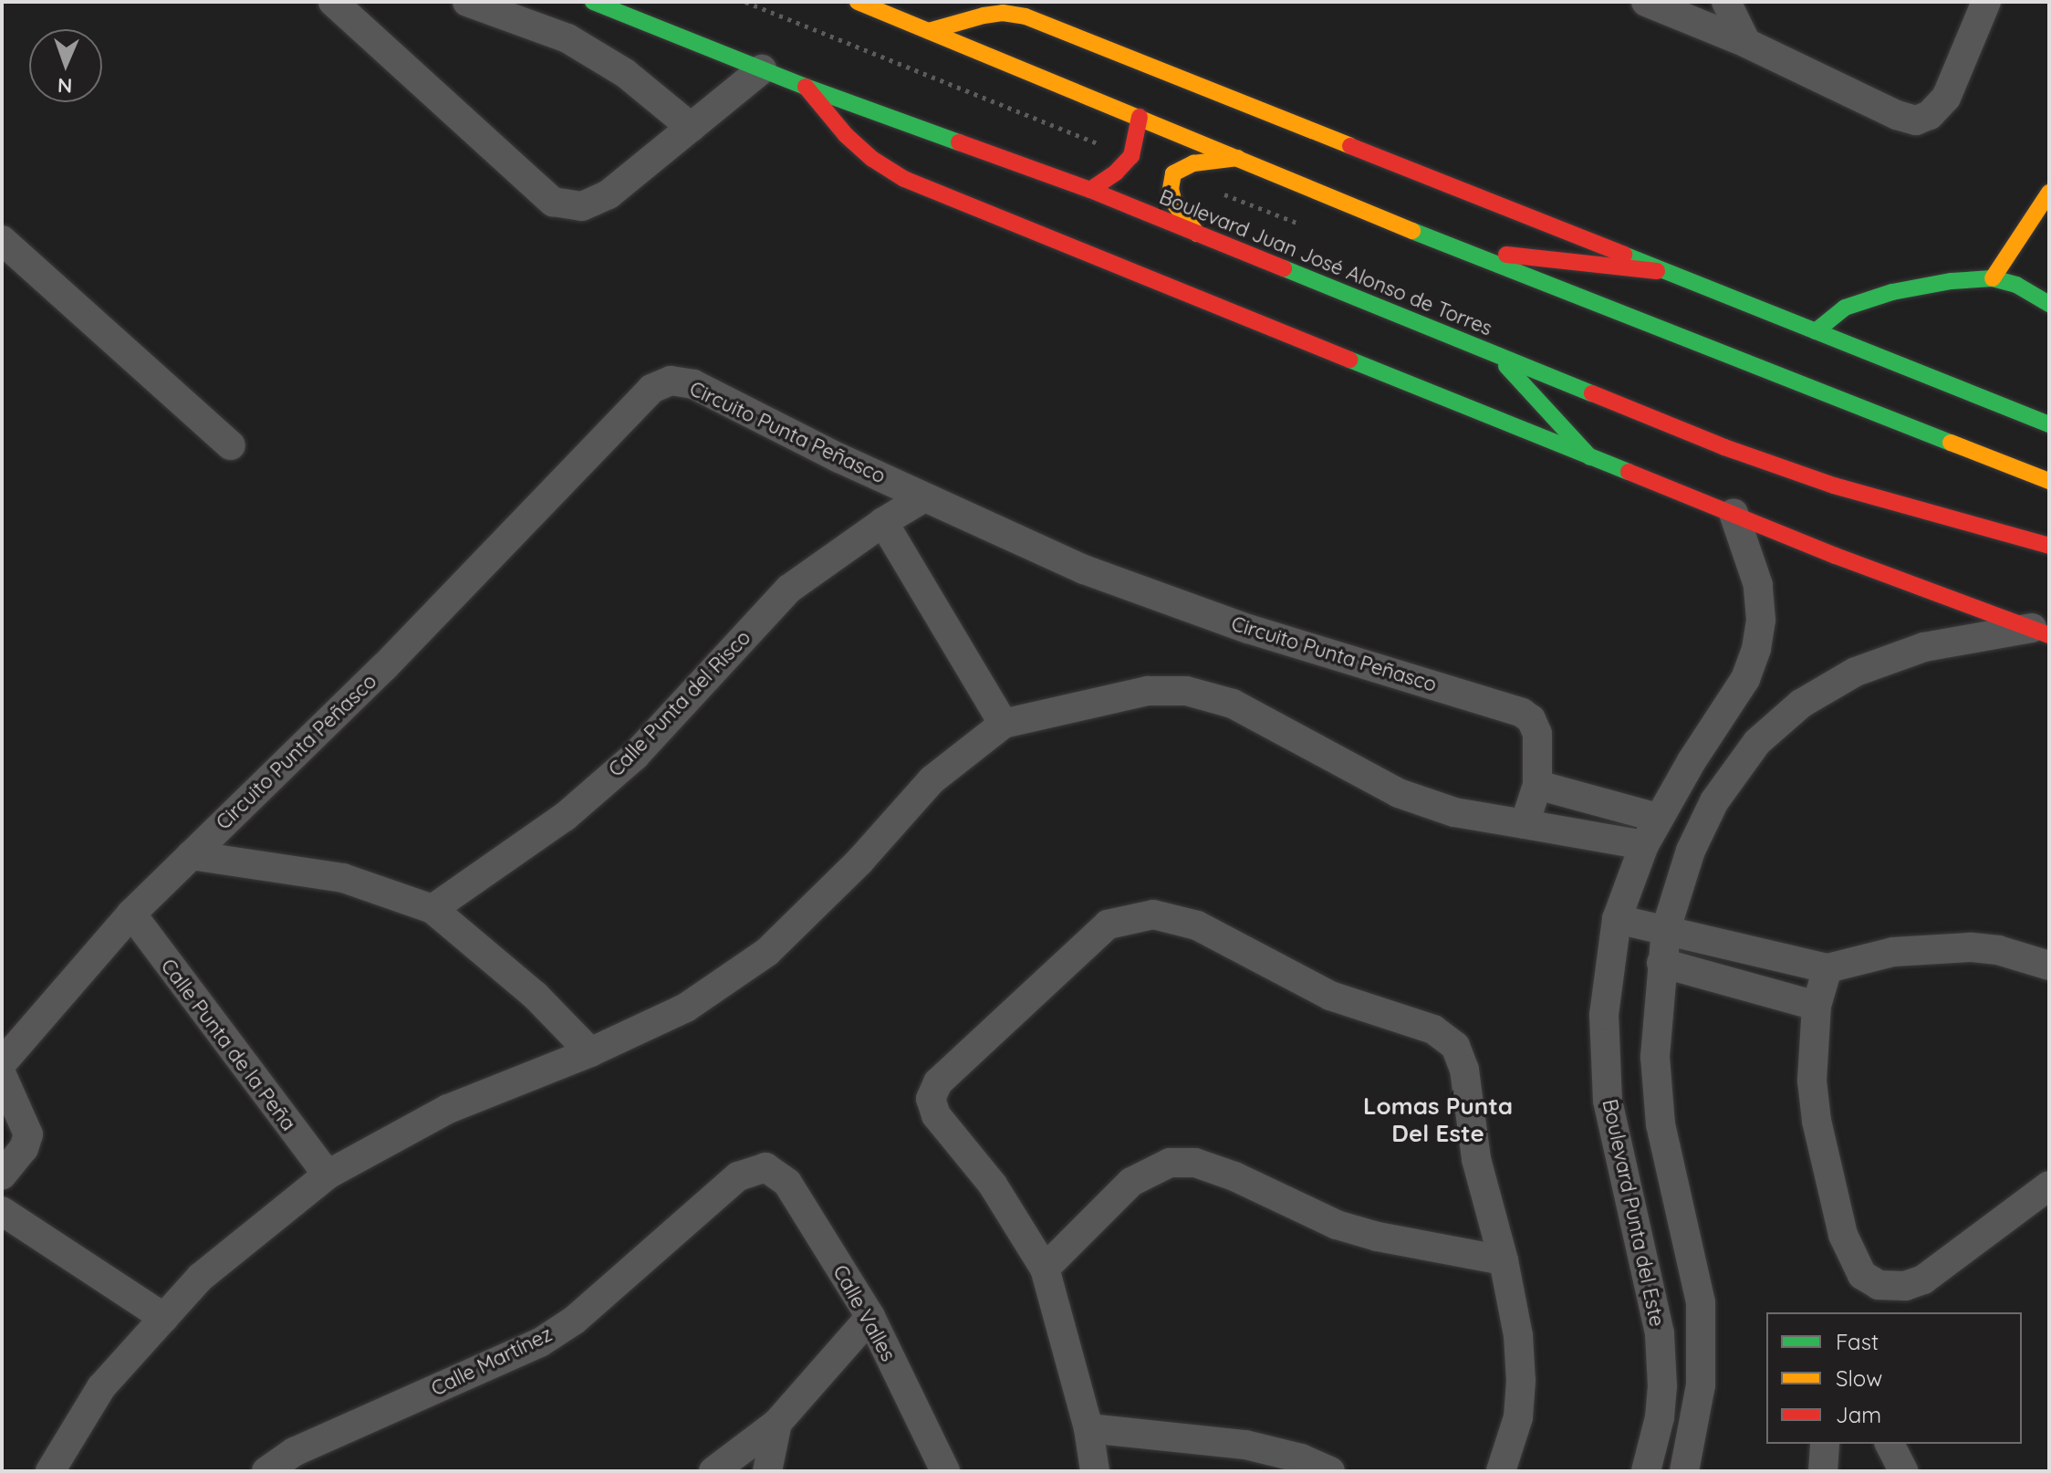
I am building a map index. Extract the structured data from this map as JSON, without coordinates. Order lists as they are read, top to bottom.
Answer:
{
  "streets": {
    "main road": ["Boulevard Juan José Alonso de Torres"],
    "street": [
      "Circuito Punta Peñasco",
      "Calle Punta del Risco",
      "Calle Punta de la Peña",
      "Boulevard Punta del Este",
      "Calle Valles",
      "Calle Martínez"
    ]
  },
  "crossings": [
    ["Circuito Punta Peñasco", "Calle Punta del Risco"],
    ["Circuito Punta Peñasco", "Calle Punta de la Peña"],
    ["Calle Valles", "Calle Martínez"]
  ],
  "districts": ["Lomas Punta Del Este"],
  "legend": ["Fast", "Slow", "Jam"],
  "north": "bottom"
}
